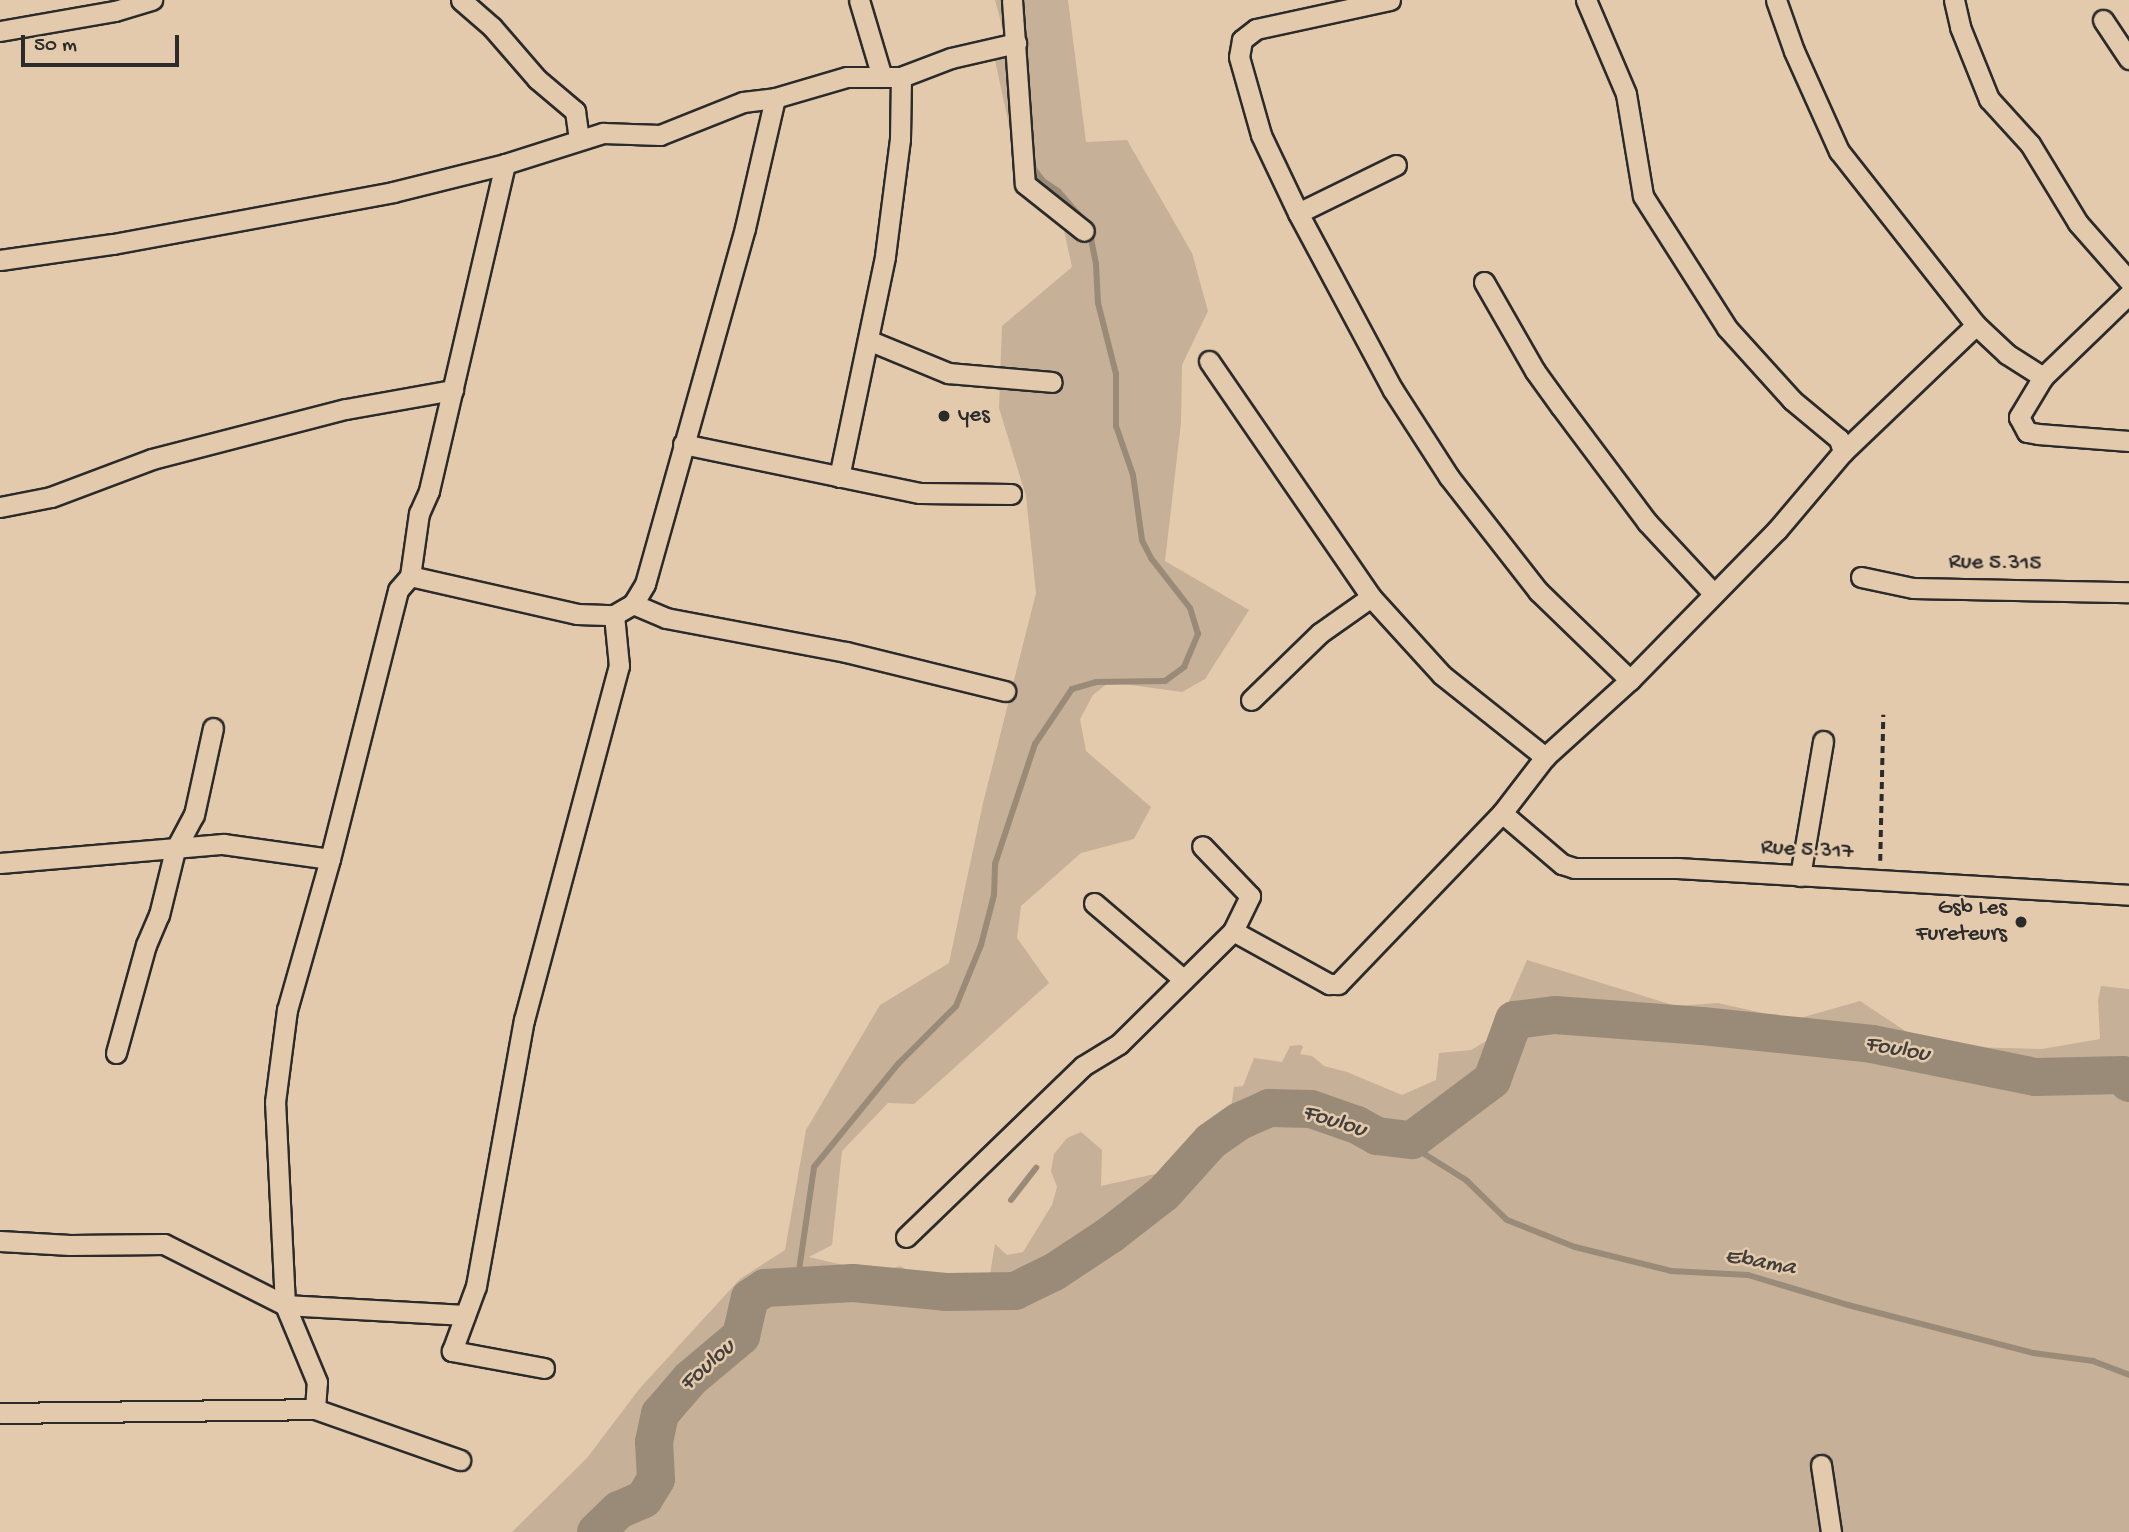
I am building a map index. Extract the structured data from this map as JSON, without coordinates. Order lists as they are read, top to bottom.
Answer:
{
  "streets": {
    "street": ["Rue 5.315", "Rue 5.317"]
  },
  "water": ["Foulou", "Ebama"],
  "places": ["yes", "Gsb Les Fureteurs"],
  "scale_bar": "50 m"
}
